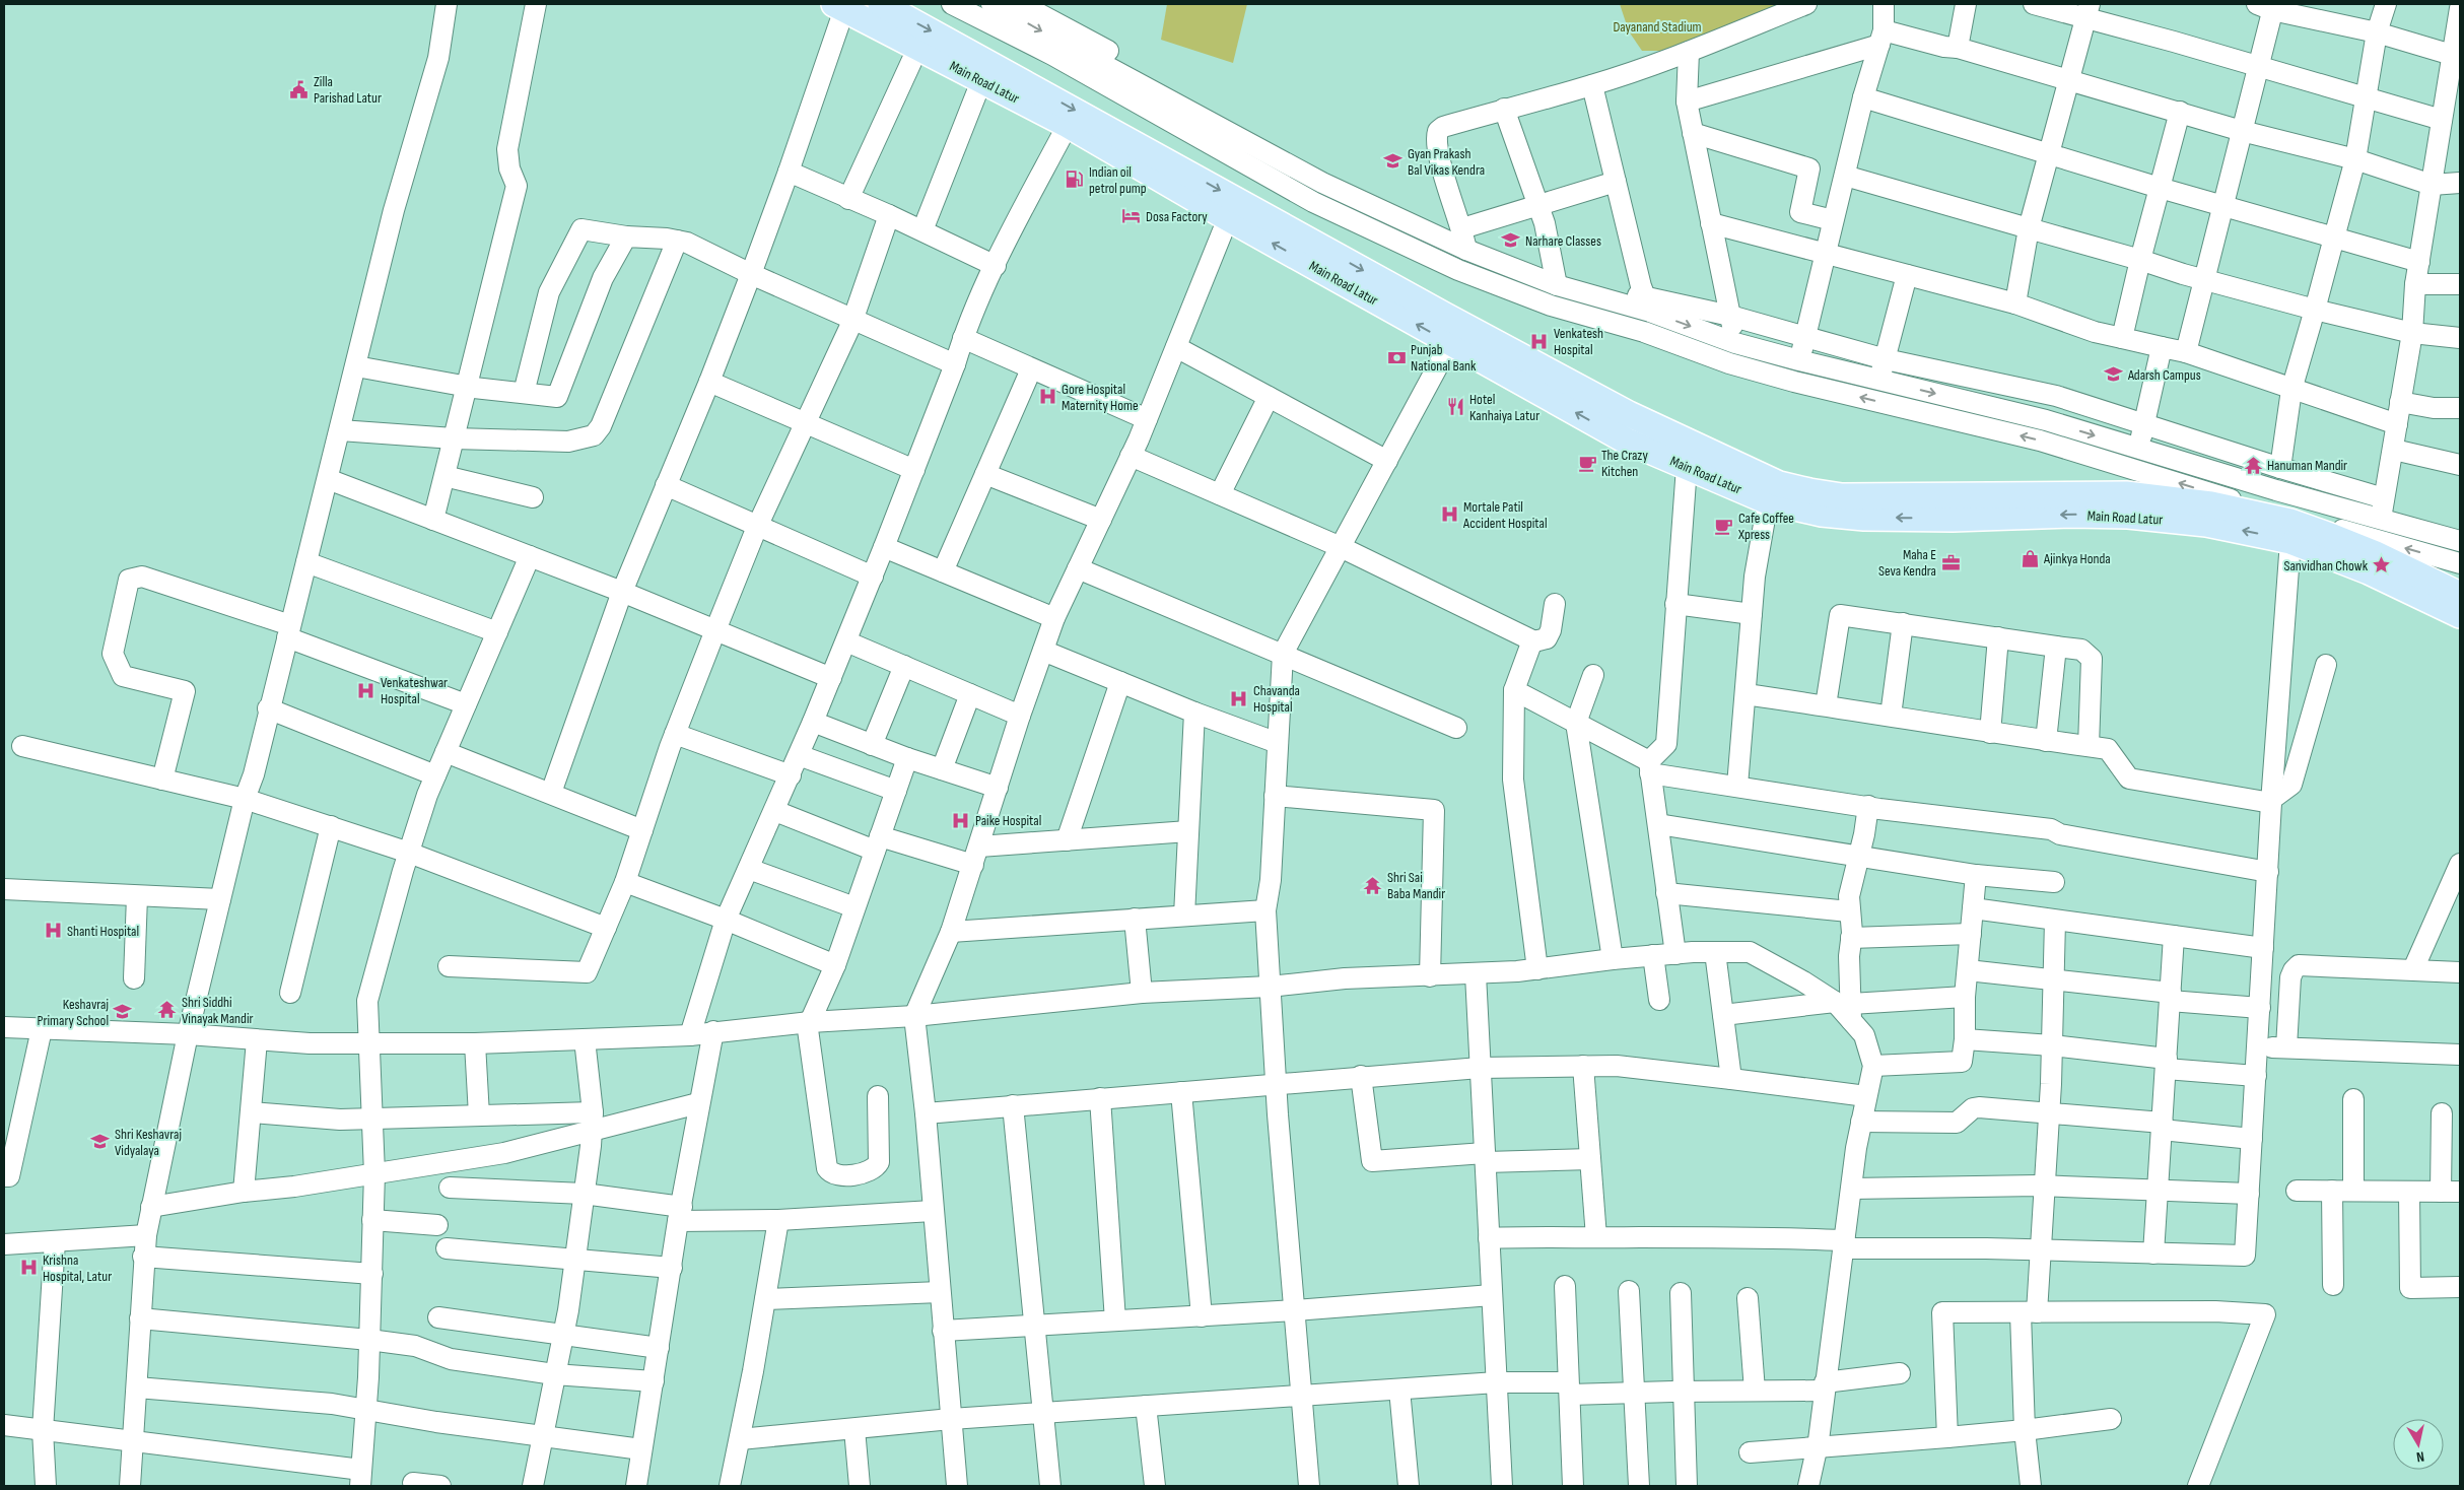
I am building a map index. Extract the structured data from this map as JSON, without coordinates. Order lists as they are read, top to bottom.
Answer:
{
  "streets": {
    "main road": ["Main Road Latur"]
  },
  "parks": ["Dayanand Stadium"],
  "places": {
    "public building": ["Zilla Parishad Latur"],
    "school or university": [
      "Gyan Prakash Bal Vikas Kendra",
      "Narhare Classes",
      "Adarsh Campus",
      "Keshavraj Primary School",
      "Shri Keshavraj Vidyalaya"
    ],
    "fuel station": ["Indian oil petrol pump"],
    "hotel": ["Dosa Factory"],
    "hospital": [
      "Venkatesh Hospital",
      "Gore Hospital Maternity Home",
      "Mortale Patil Accident Hospital",
      "Venkateshwar Hospital",
      "Chavanda Hospital",
      "Paike Hospital",
      "Shanti Hospital",
      "Krishna Hospital, Latur"
    ],
    "bank": ["Punjab National Bank"],
    "restaurant": ["Hotel Kanhaiya Latur"],
    "cafe": ["The Crazy Kitchen", "Cafe Coffee Xpress"],
    "temple": ["Hanuman Mandir", "Shri Sai Baba Mandir", "Shri Siddhi Vinayak Mandir"],
    "shop": ["Ajinkya Honda"],
    "office": ["Maha E Seva Kendra"],
    "place": ["Sanvidhan Chowk"]
  },
  "north": "bottom"
}
